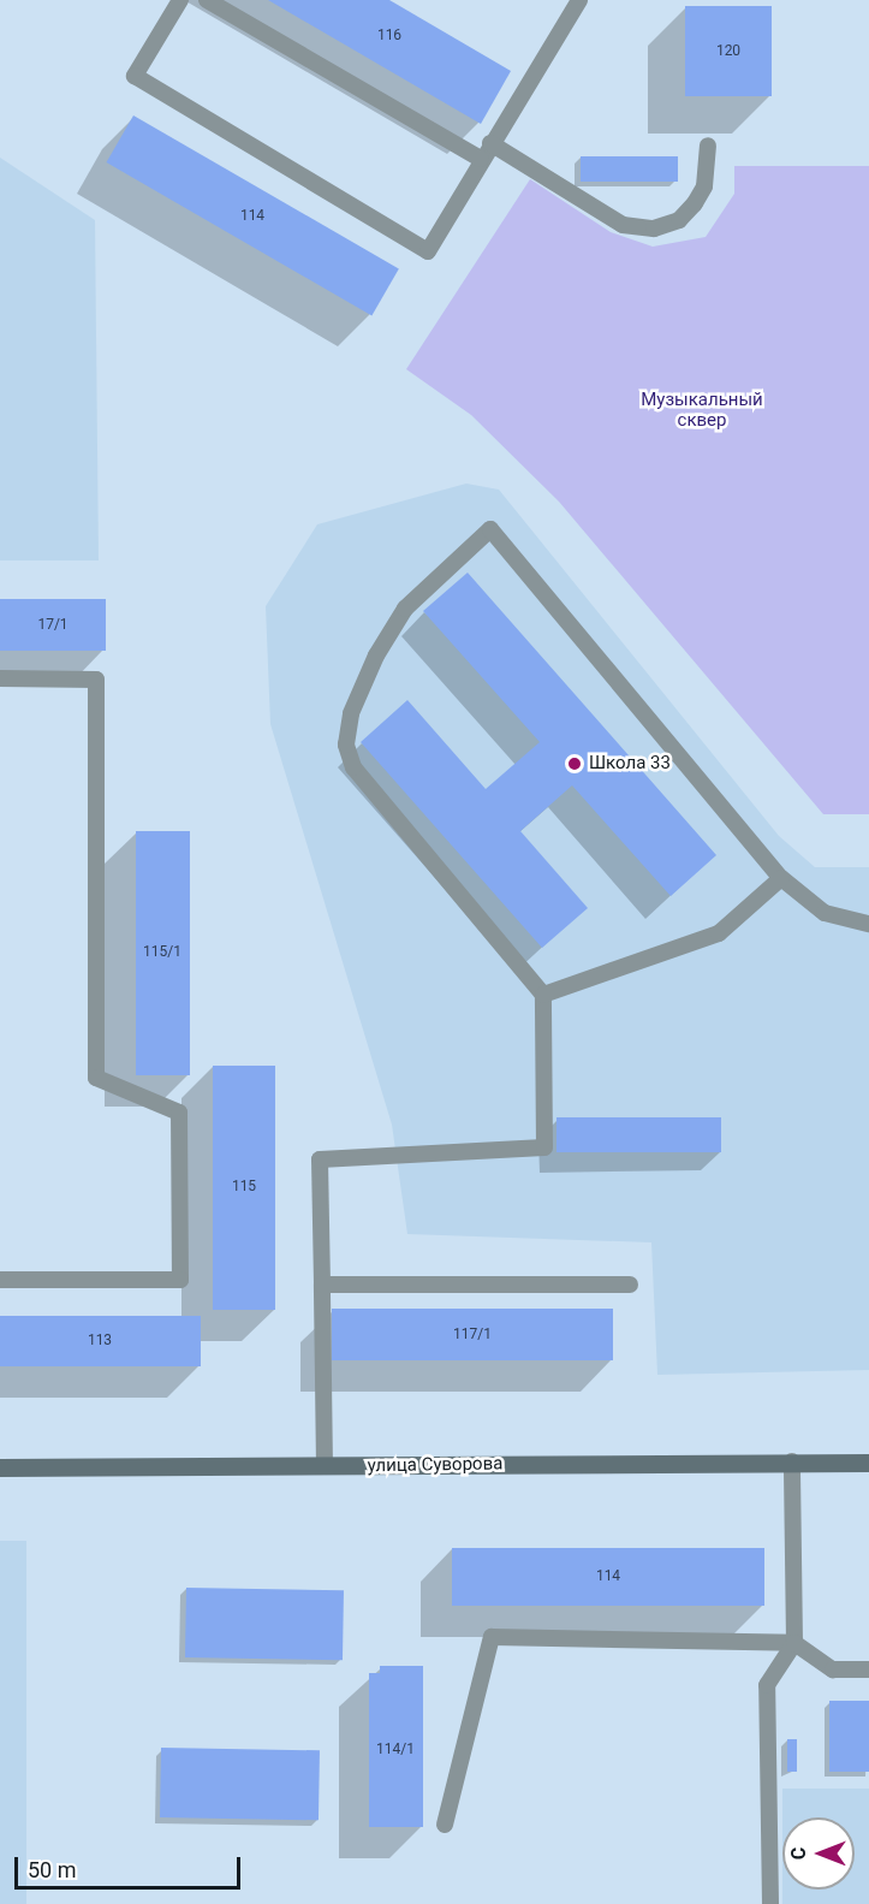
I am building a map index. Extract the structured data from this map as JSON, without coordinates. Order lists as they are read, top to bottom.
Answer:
{
  "streets": {
    "main road": ["улица Суворова"]
  },
  "parks": ["Музыкальный сквер"],
  "places": ["Школа 33"],
  "house_numbers": [
    "116",
    "120",
    "114",
    "17/1",
    "115/1",
    "115",
    "117/1",
    "113",
    "114",
    "114/1"
  ],
  "scale_bar": "50 m",
  "north": "left"
}
